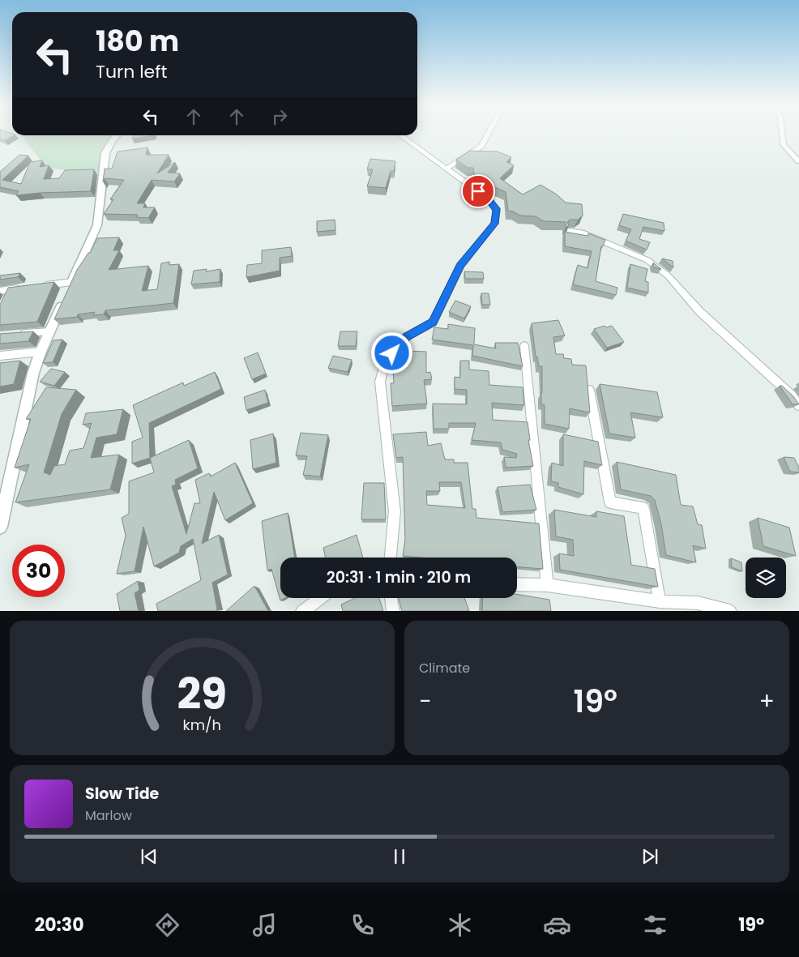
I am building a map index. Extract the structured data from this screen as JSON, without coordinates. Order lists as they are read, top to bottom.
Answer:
{
  "page": {
    "turn": ["180 m", "Turn left"],
    "limit": "30",
    "trip": "20:31 · 1 min · 210 m",
    "tile": "Climate",
    "heat": ["−", "19°", "+"],
    "song": ["Slow Tide", "Marlow"],
    "tabs": ["20:30", "19°"],
    "gauge": ["29", "km/h"]
  }
}
